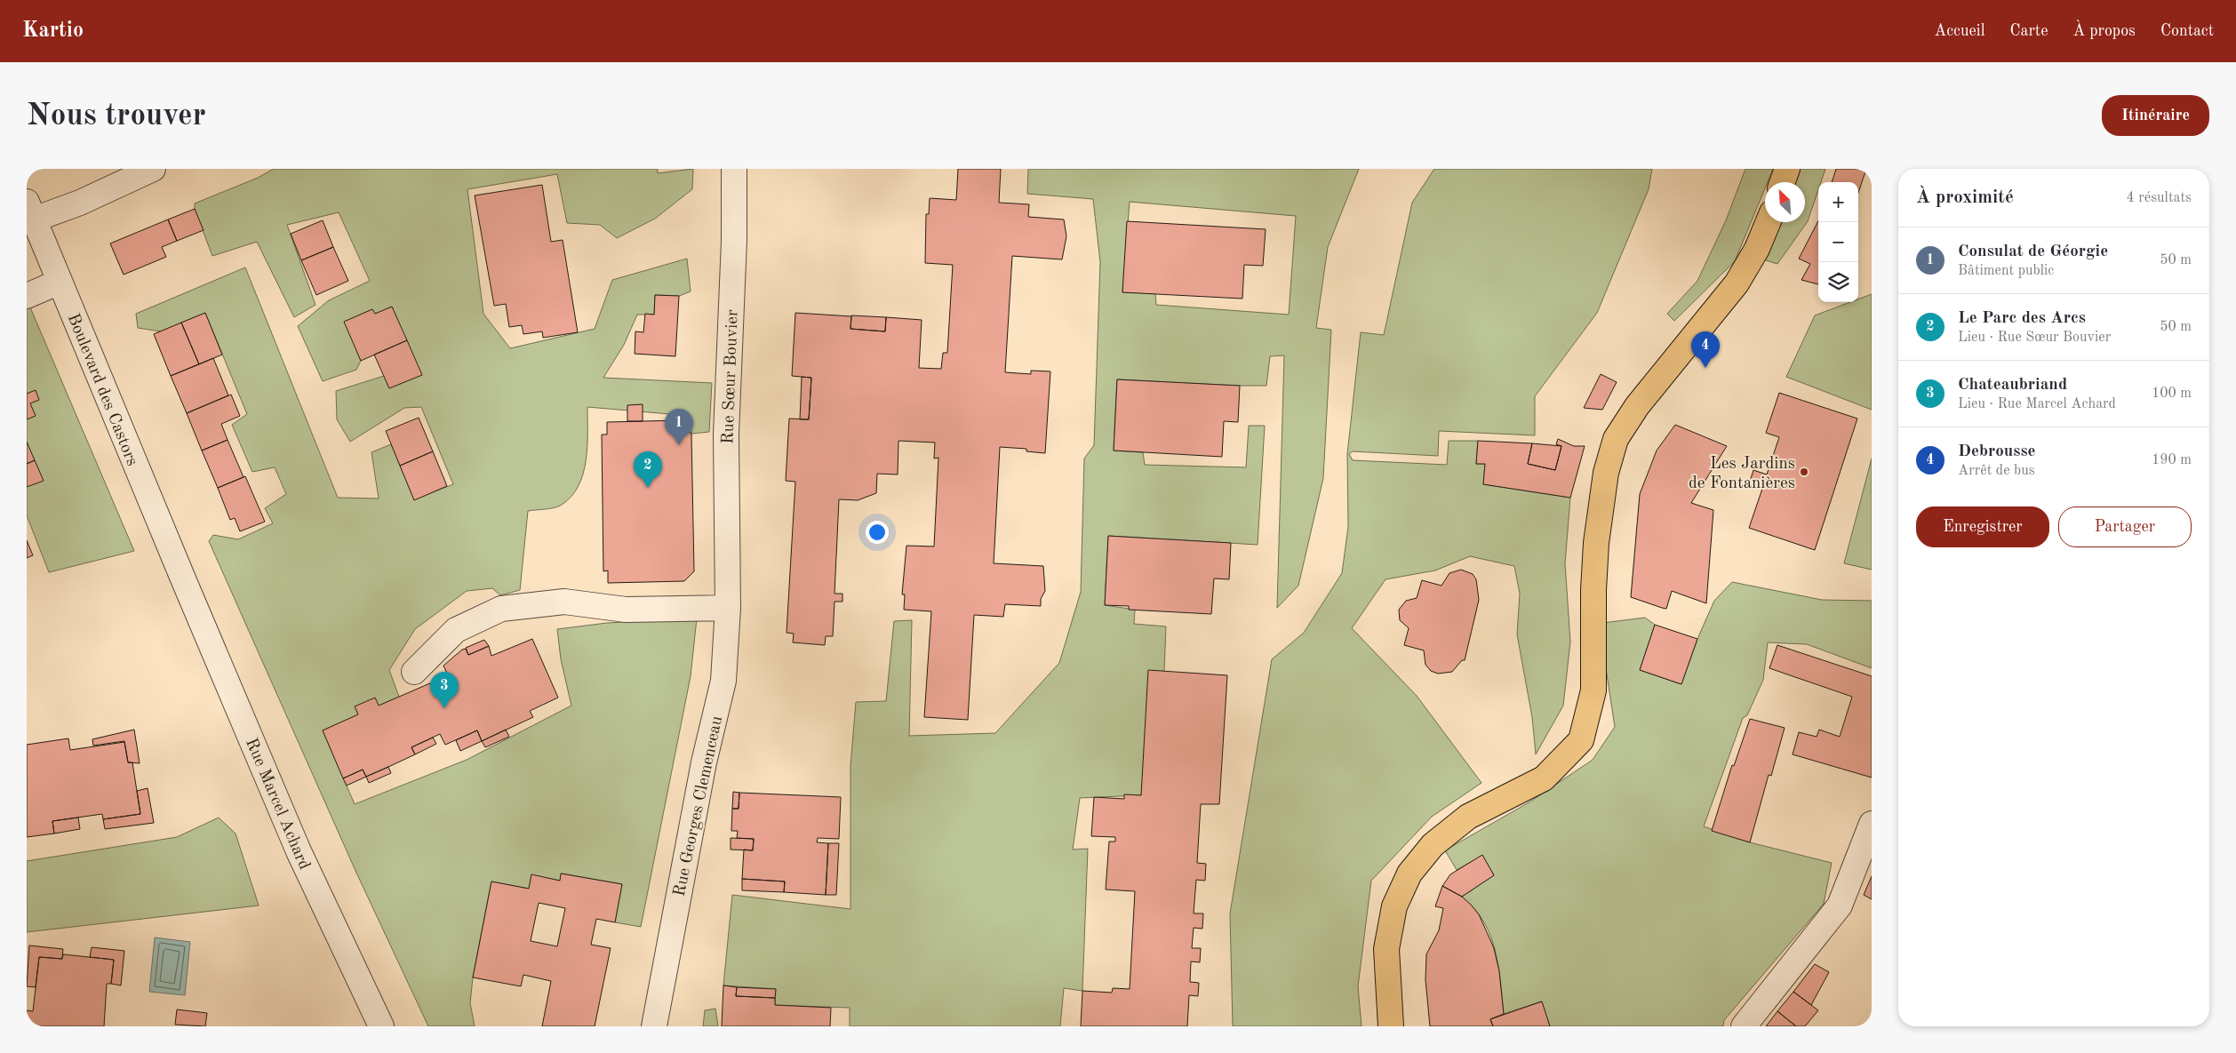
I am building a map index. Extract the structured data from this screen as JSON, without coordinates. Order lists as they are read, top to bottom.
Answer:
{
  "streets": {
    "street": [
      "Rue Sœur Bouvier",
      "Boulevard des Castors",
      "Rue Marcel Achard",
      "Rue Georges Clemenceau"
    ]
  },
  "crossings": [
    ["Rue Sœur Bouvier", "Rue Georges Clemenceau"],
    ["Boulevard des Castors", "Rue Marcel Achard"]
  ],
  "places": ["Les Jardins de Fontanières"],
  "north": "top left",
  "page": {
    "header": "Kartio",
    "nav": [
      "Accueil",
      "Carte",
      "À propos",
      "Contact"
    ],
    "buttons": [
      "Itinéraire",
      ["Enregistrer", "Partager"]
    ],
    "title": "Nous trouver",
    "heading": ["À proximité", "4 résultats"],
    "map_buttons": ["+", "−"],
    "list": [
      {
        "mark": "1",
        "name": "Consulat de Géorgie",
        "note": "Bâtiment public",
        "value": "50 m"
      },
      {
        "mark": "2",
        "name": "Le Parc des Arcs",
        "note": "Lieu · Rue Sœur Bouvier",
        "value": "50 m"
      },
      {
        "mark": "3",
        "name": "Chateaubriand",
        "note": "Lieu · Rue Marcel Achard",
        "value": "100 m"
      },
      {
        "mark": "4",
        "name": "Debrousse",
        "note": "Arrêt de bus",
        "value": "190 m"
      }
    ],
    "pins": [
      "4",
      "1",
      "2",
      "3"
    ]
  }
}
